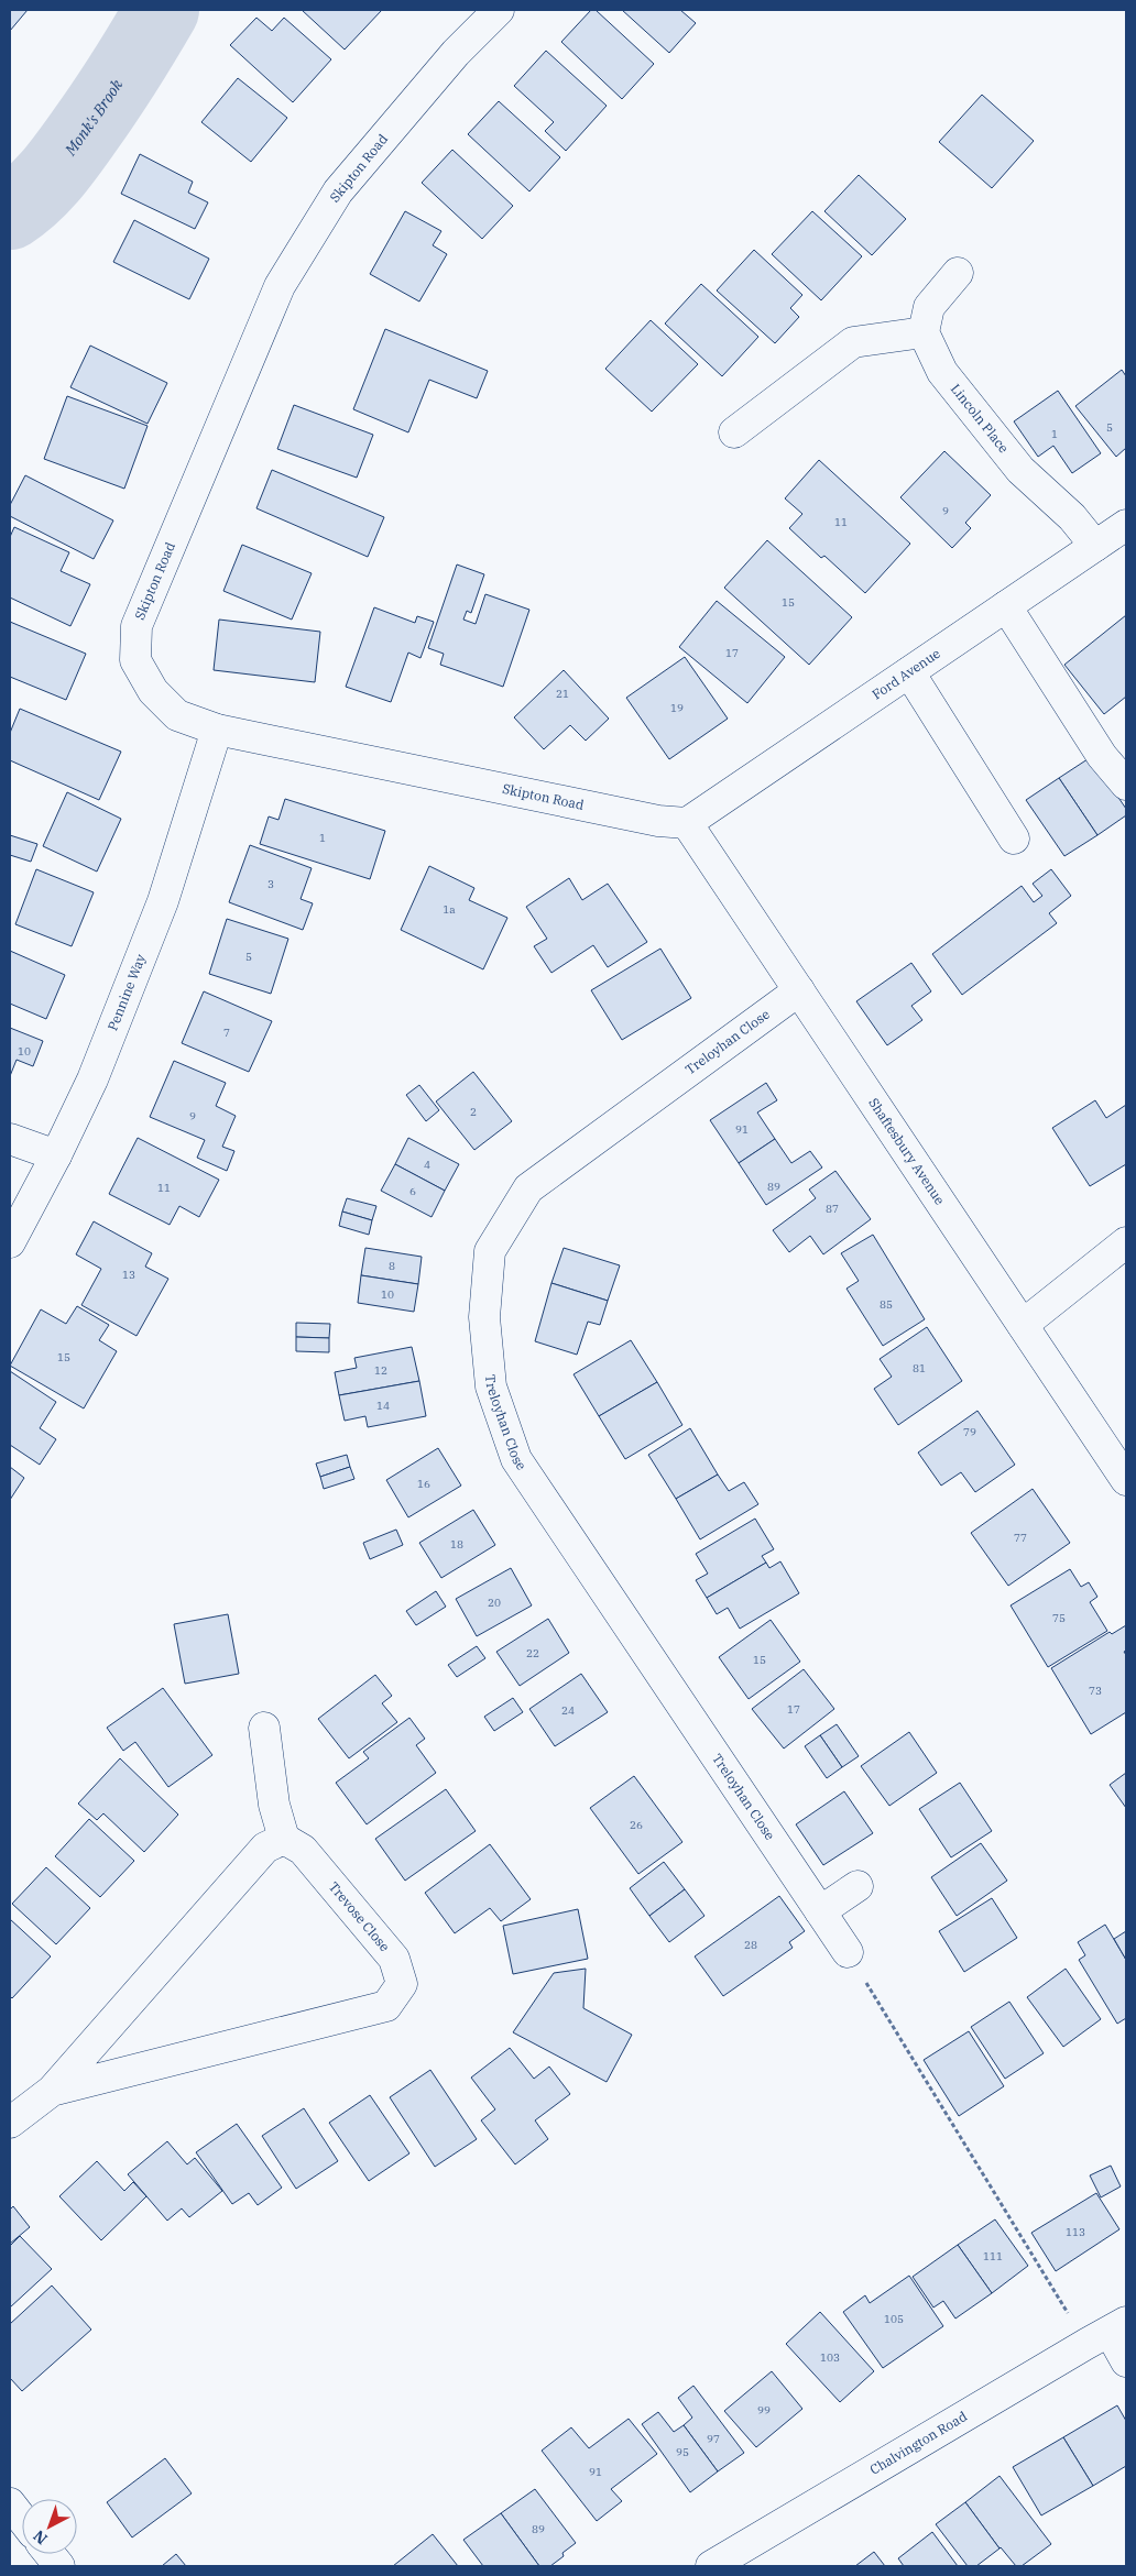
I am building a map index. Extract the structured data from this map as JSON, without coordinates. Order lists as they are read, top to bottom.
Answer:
{
  "streets": {
    "street": [
      "Skipton Road",
      "Lincoln Place",
      "Ford Avenue",
      "Pennine Way",
      "Treloyhan Close",
      "Shaftesbury Avenue",
      "Trevose Close",
      "Chalvington Road"
    ]
  },
  "crossings": [
    ["Skipton Road", "Ford Avenue"],
    ["Skipton Road", "Pennine Way"],
    ["Skipton Road", "Shaftesbury Avenue"],
    ["Lincoln Place", "Ford Avenue"],
    ["Ford Avenue", "Shaftesbury Avenue"],
    ["Treloyhan Close", "Shaftesbury Avenue"]
  ],
  "water": ["Monk's Brook"],
  "house_numbers": [
    "5",
    "1",
    "9",
    "11",
    "15",
    "17",
    "21",
    "19",
    "1",
    "3",
    "1a",
    "5",
    "7",
    "10",
    "2",
    "9",
    "91",
    "4",
    "89",
    "11",
    "6",
    "87",
    "8",
    "13",
    "10",
    "85",
    "15",
    "81",
    "12",
    "14",
    "79",
    "16",
    "77",
    "18",
    "20",
    "75",
    "22",
    "15",
    "73",
    "17",
    "24",
    "26",
    "28",
    "113",
    "111",
    "105",
    "103",
    "99",
    "97",
    "95",
    "91",
    "89"
  ],
  "north": "bottom left"
}
